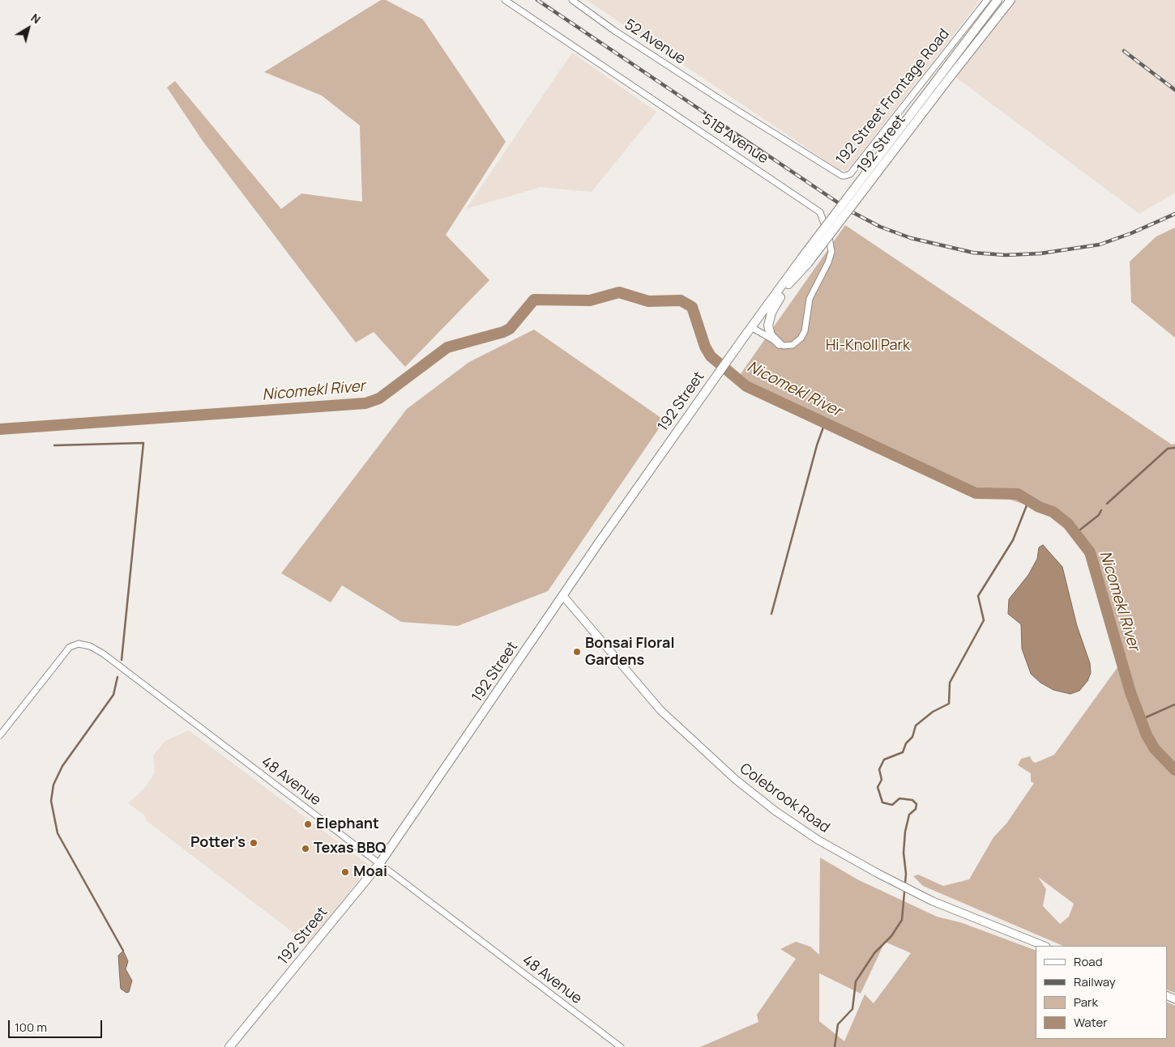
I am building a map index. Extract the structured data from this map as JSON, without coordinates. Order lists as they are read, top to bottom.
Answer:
{
  "streets": {
    "main road": ["192 Street"],
    "street": [
      "52 Avenue",
      "192 Street Frontage Road",
      "51B Avenue",
      "48 Avenue",
      "Colebrook Road"
    ]
  },
  "crossings": [
    ["52 Avenue", "192 Street Frontage Road"],
    ["192 Street", "48 Avenue"],
    ["192 Street", "Colebrook Road"]
  ],
  "water": ["Nicomekl River"],
  "parks": ["Hi-Knoll Park"],
  "places": [
    "Bonsai Floral Gardens",
    "Elephant",
    "Potter's",
    "Texas BBQ",
    "Moai"
  ],
  "legend": [
    "Road",
    "Railway",
    "Park",
    "Water"
  ],
  "scale_bar": "100 m",
  "north": "top right"
}
